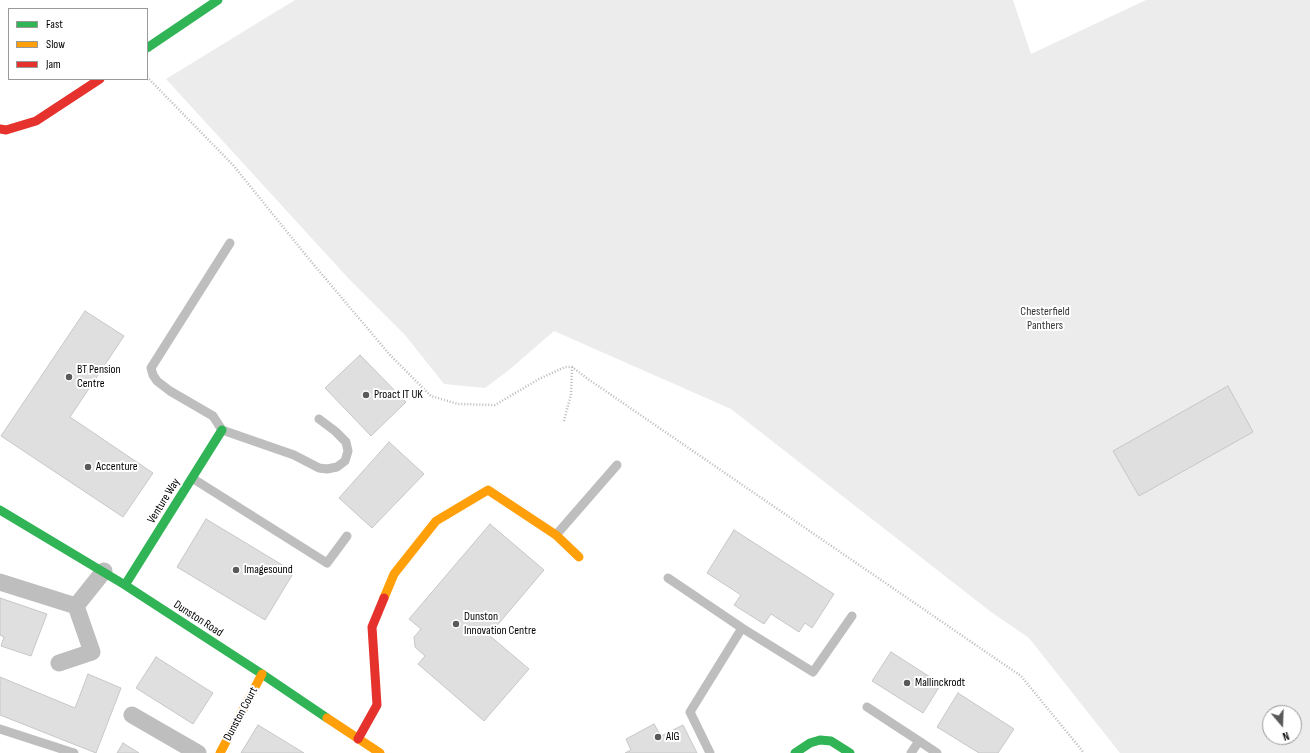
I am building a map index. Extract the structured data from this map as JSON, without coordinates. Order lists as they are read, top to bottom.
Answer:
{
  "streets": {
    "street": ["Venture Way", "Dunston Road", "Dunston Court"]
  },
  "crossings": [
    ["Venture Way", "Dunston Road"],
    ["Dunston Road", "Dunston Court"]
  ],
  "parks": ["Chesterfield Panthers"],
  "places": [
    "BT Pension Centre",
    "Proact IT UK",
    "Accenture",
    "Imagesound",
    "Dunston Innovation Centre",
    "Mallinckrodt",
    "AIG"
  ],
  "legend": ["Fast", "Slow", "Jam"],
  "north": "bottom"
}
